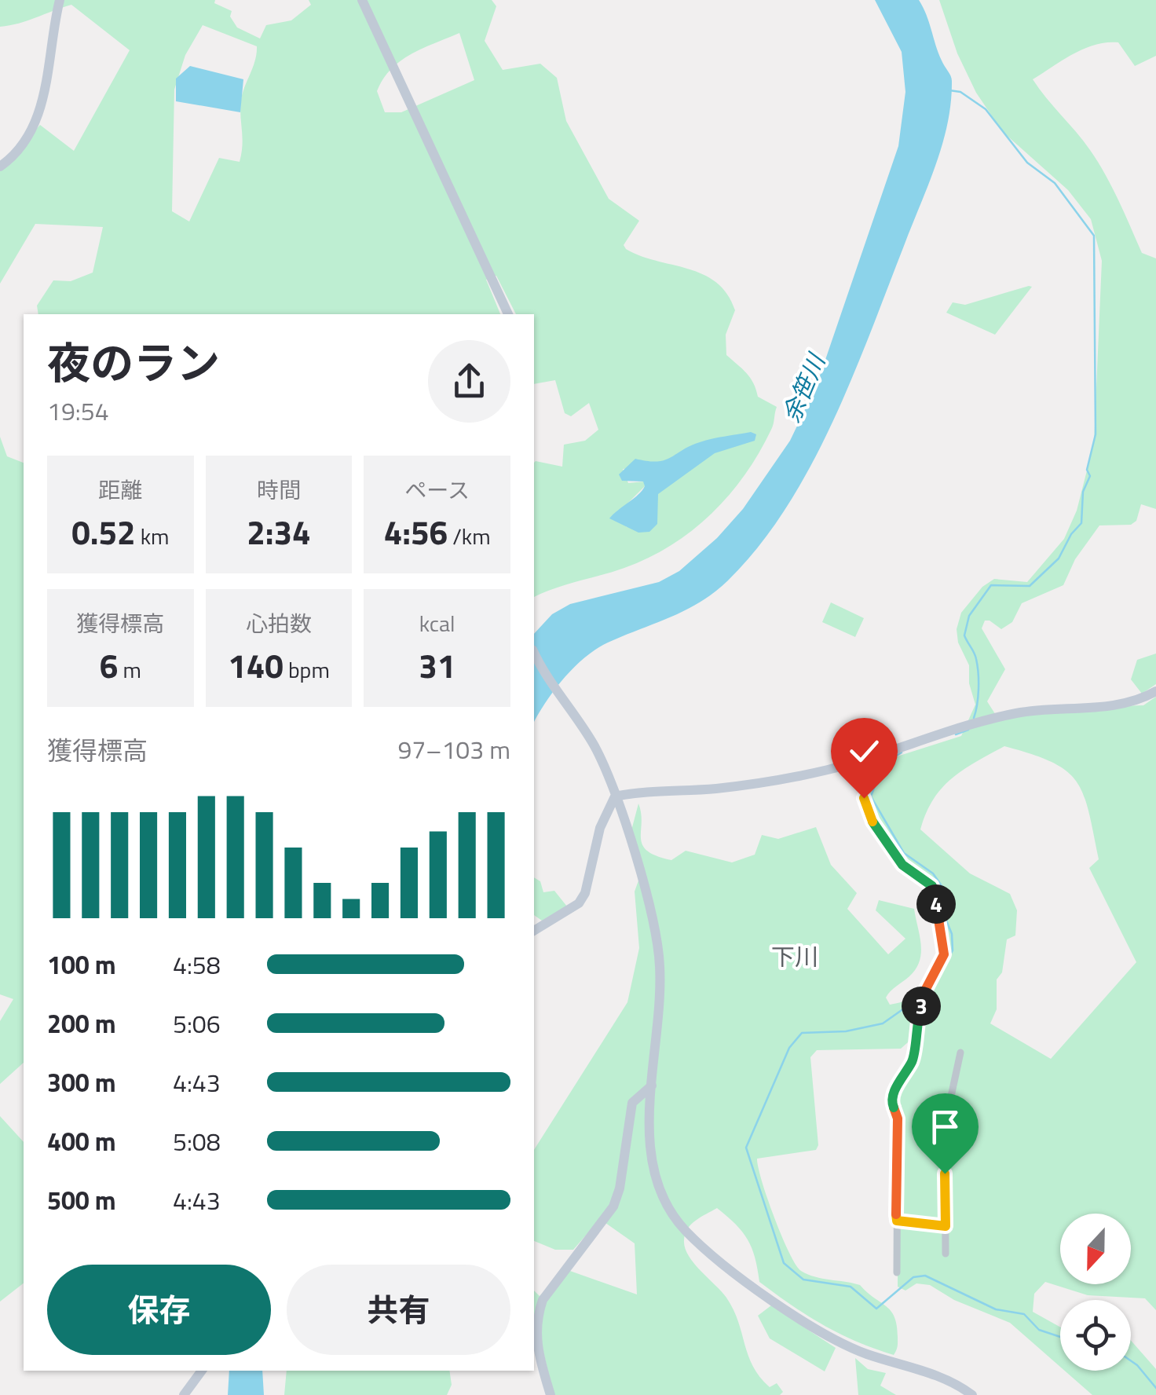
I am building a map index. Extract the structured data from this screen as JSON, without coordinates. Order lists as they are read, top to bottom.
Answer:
{
  "districts": ["下川"],
  "water": ["余笹川"],
  "north": "bottom",
  "page": {
    "heading": ["夜のラン", "19:54"],
    "stats": [
      ["距離", "0.52 km"],
      ["時間", "2:34"],
      ["ペース", "4:56 /km"],
      ["獲得標高", "6 m"],
      ["心拍数", "140 bpm"],
      ["kcal", "31"]
    ],
    "chart": ["獲得標高", "97–103 m"],
    "pins": ["4", "3"],
    "list": [
      {
        "name": "100 m",
        "note": "4:58"
      },
      {
        "name": "200 m",
        "note": "5:06"
      },
      {
        "name": "300 m",
        "note": "4:43"
      },
      {
        "name": "400 m",
        "note": "5:08"
      },
      {
        "name": "500 m",
        "note": "4:43"
      }
    ],
    "buttons": ["保存", "共有"]
  }
}
